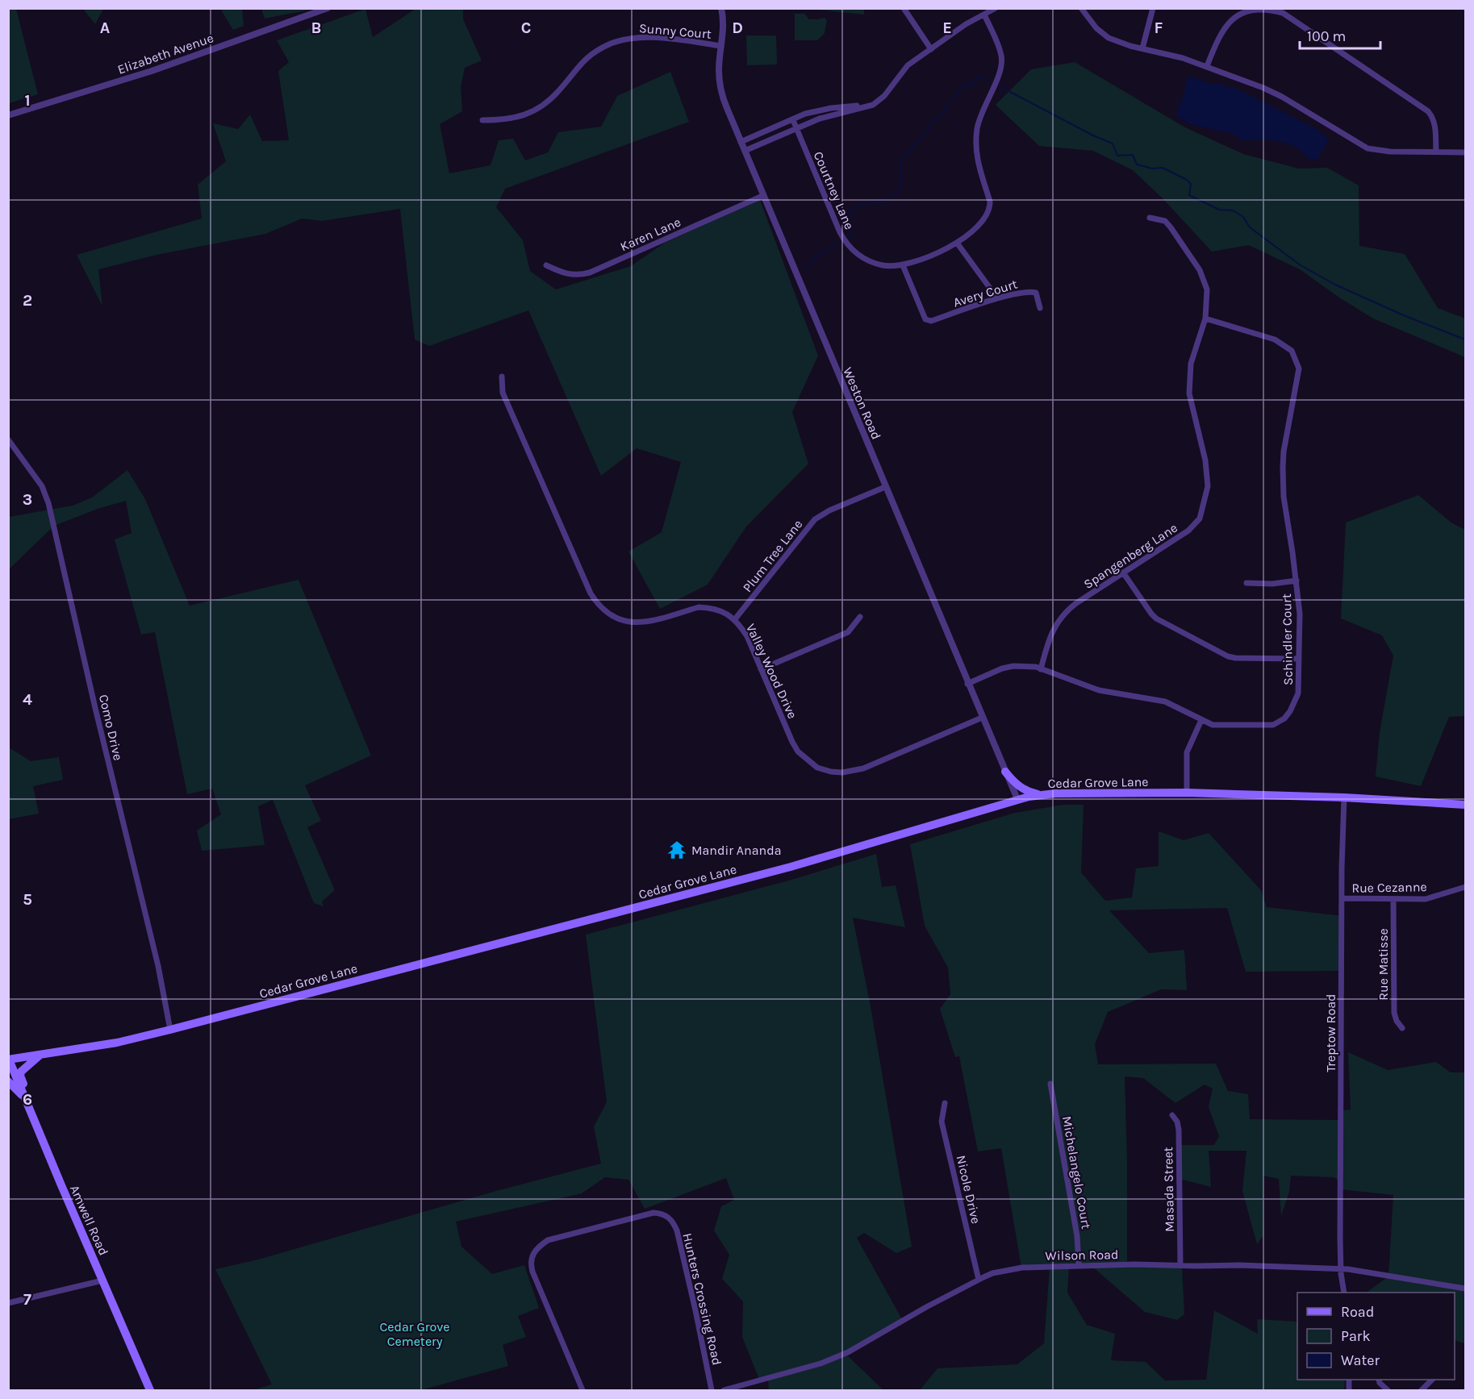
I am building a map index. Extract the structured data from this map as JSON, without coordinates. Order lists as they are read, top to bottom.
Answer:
{
  "streets": {
    "main road": ["Cedar Grove Lane", "Amwell Road"],
    "street": [
      "Sunny Court",
      "Elizabeth Avenue",
      "Courtney Lane",
      "Karen Lane",
      "Avery Court",
      "Weston Road",
      "Plum Tree Lane",
      "Spangenberg Lane",
      "Schindler Court",
      "Valley Wood Drive",
      "Como Drive",
      "Rue Cezanne",
      "Rue Matisse",
      "Treptow Road",
      "Michelangelo Court",
      "Nicole Drive",
      "Masada Street",
      "Wilson Road",
      "Hunters Crossing Road"
    ]
  },
  "crossings": [
    ["Sunny Court", "Weston Road"],
    ["Courtney Lane", "Avery Court"],
    ["Karen Lane", "Weston Road"],
    ["Weston Road", "Plum Tree Lane"],
    ["Weston Road", "Schindler Court"],
    ["Weston Road", "Valley Wood Drive"],
    ["Weston Road", "Cedar Grove Lane"],
    ["Plum Tree Lane", "Valley Wood Drive"],
    ["Spangenberg Lane", "Schindler Court"],
    ["Como Drive", "Cedar Grove Lane"],
    ["Cedar Grove Lane", "Treptow Road"],
    ["Cedar Grove Lane", "Amwell Road"],
    ["Rue Cezanne", "Rue Matisse"],
    ["Rue Cezanne", "Treptow Road"],
    ["Treptow Road", "Wilson Road"],
    ["Michelangelo Court", "Wilson Road"],
    ["Nicole Drive", "Wilson Road"],
    ["Masada Street", "Wilson Road"]
  ],
  "parks": ["Cedar Grove Cemetery"],
  "places": {
    "temple": ["Mandir Ananda"]
  },
  "legend": ["Road", "Park", "Water"],
  "scale_bar": "100 m",
  "grid": {
    "columns": [
      "A",
      "B",
      "C",
      "D",
      "E",
      "F"
    ],
    "rows": [
      "1",
      "2",
      "3",
      "4",
      "5",
      "6",
      "7"
    ]
  }
}
